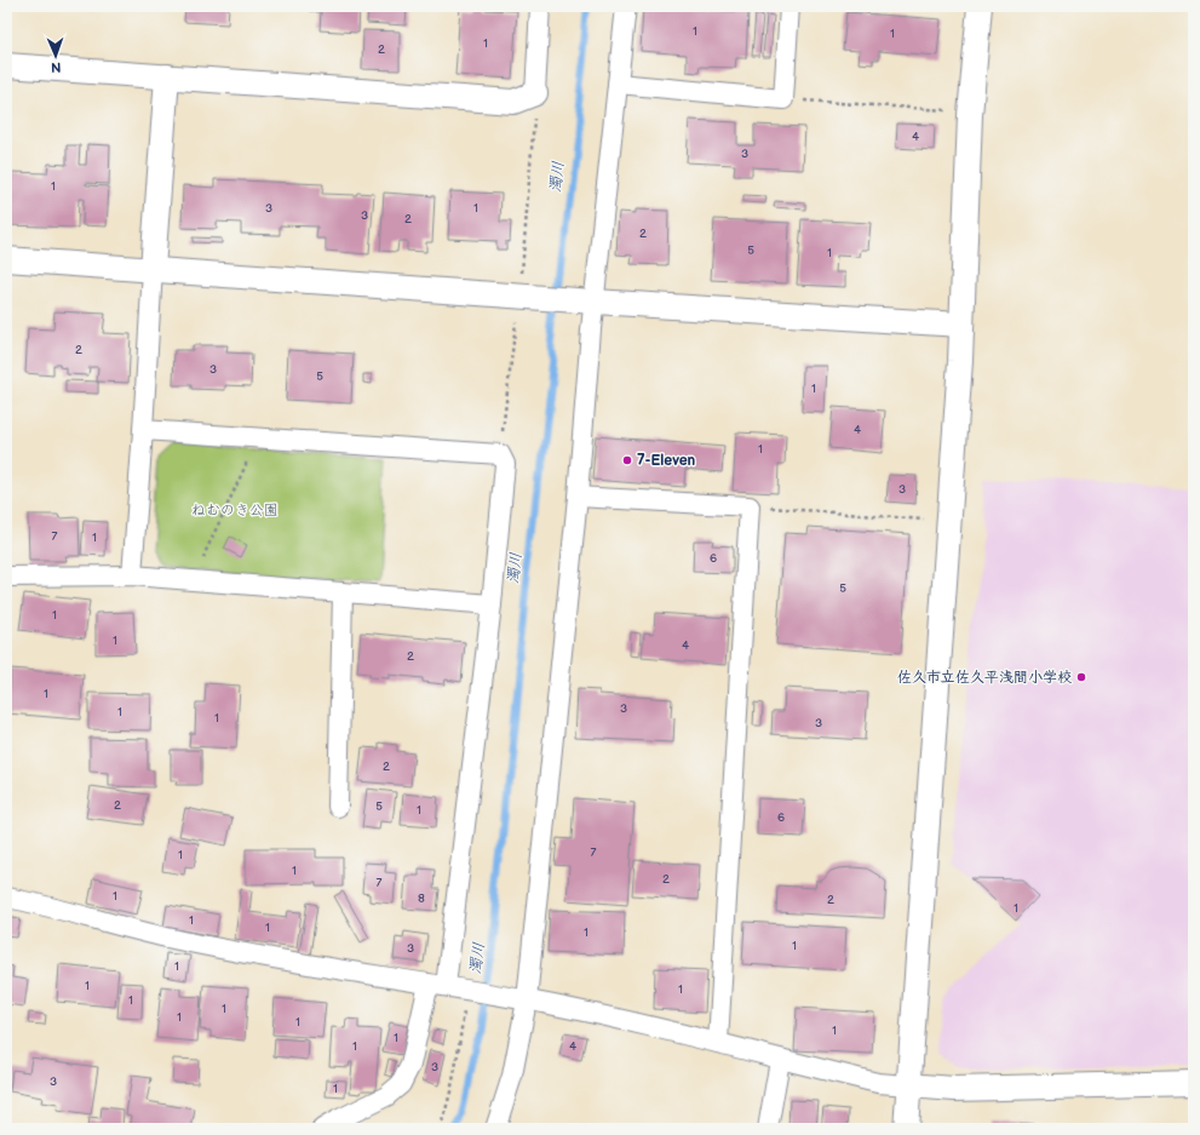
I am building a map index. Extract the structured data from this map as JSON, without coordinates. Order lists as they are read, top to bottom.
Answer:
{
  "water": ["濁川"],
  "parks": ["ねむのき公園"],
  "places": ["7-Eleven", "佐久市立佐久平浅間小学校"],
  "house_numbers": [
    "1",
    "1",
    "1",
    "2",
    "4",
    "3",
    "1",
    "3",
    "1",
    "3",
    "2",
    "2",
    "5",
    "1",
    "2",
    "3",
    "5",
    "1",
    "4",
    "1",
    "3",
    "7",
    "1",
    "6",
    "5",
    "1",
    "1",
    "4",
    "2",
    "1",
    "3",
    "1",
    "1",
    "3",
    "2",
    "2",
    "5",
    "1",
    "6",
    "7",
    "1",
    "1",
    "2",
    "7",
    "1",
    "8",
    "2",
    "1",
    "1",
    "1",
    "1",
    "1",
    "3",
    "1",
    "1",
    "1",
    "1",
    "1",
    "1",
    "1",
    "1",
    "1",
    "1",
    "4",
    "3",
    "3",
    "1"
  ],
  "north": "bottom"
}
